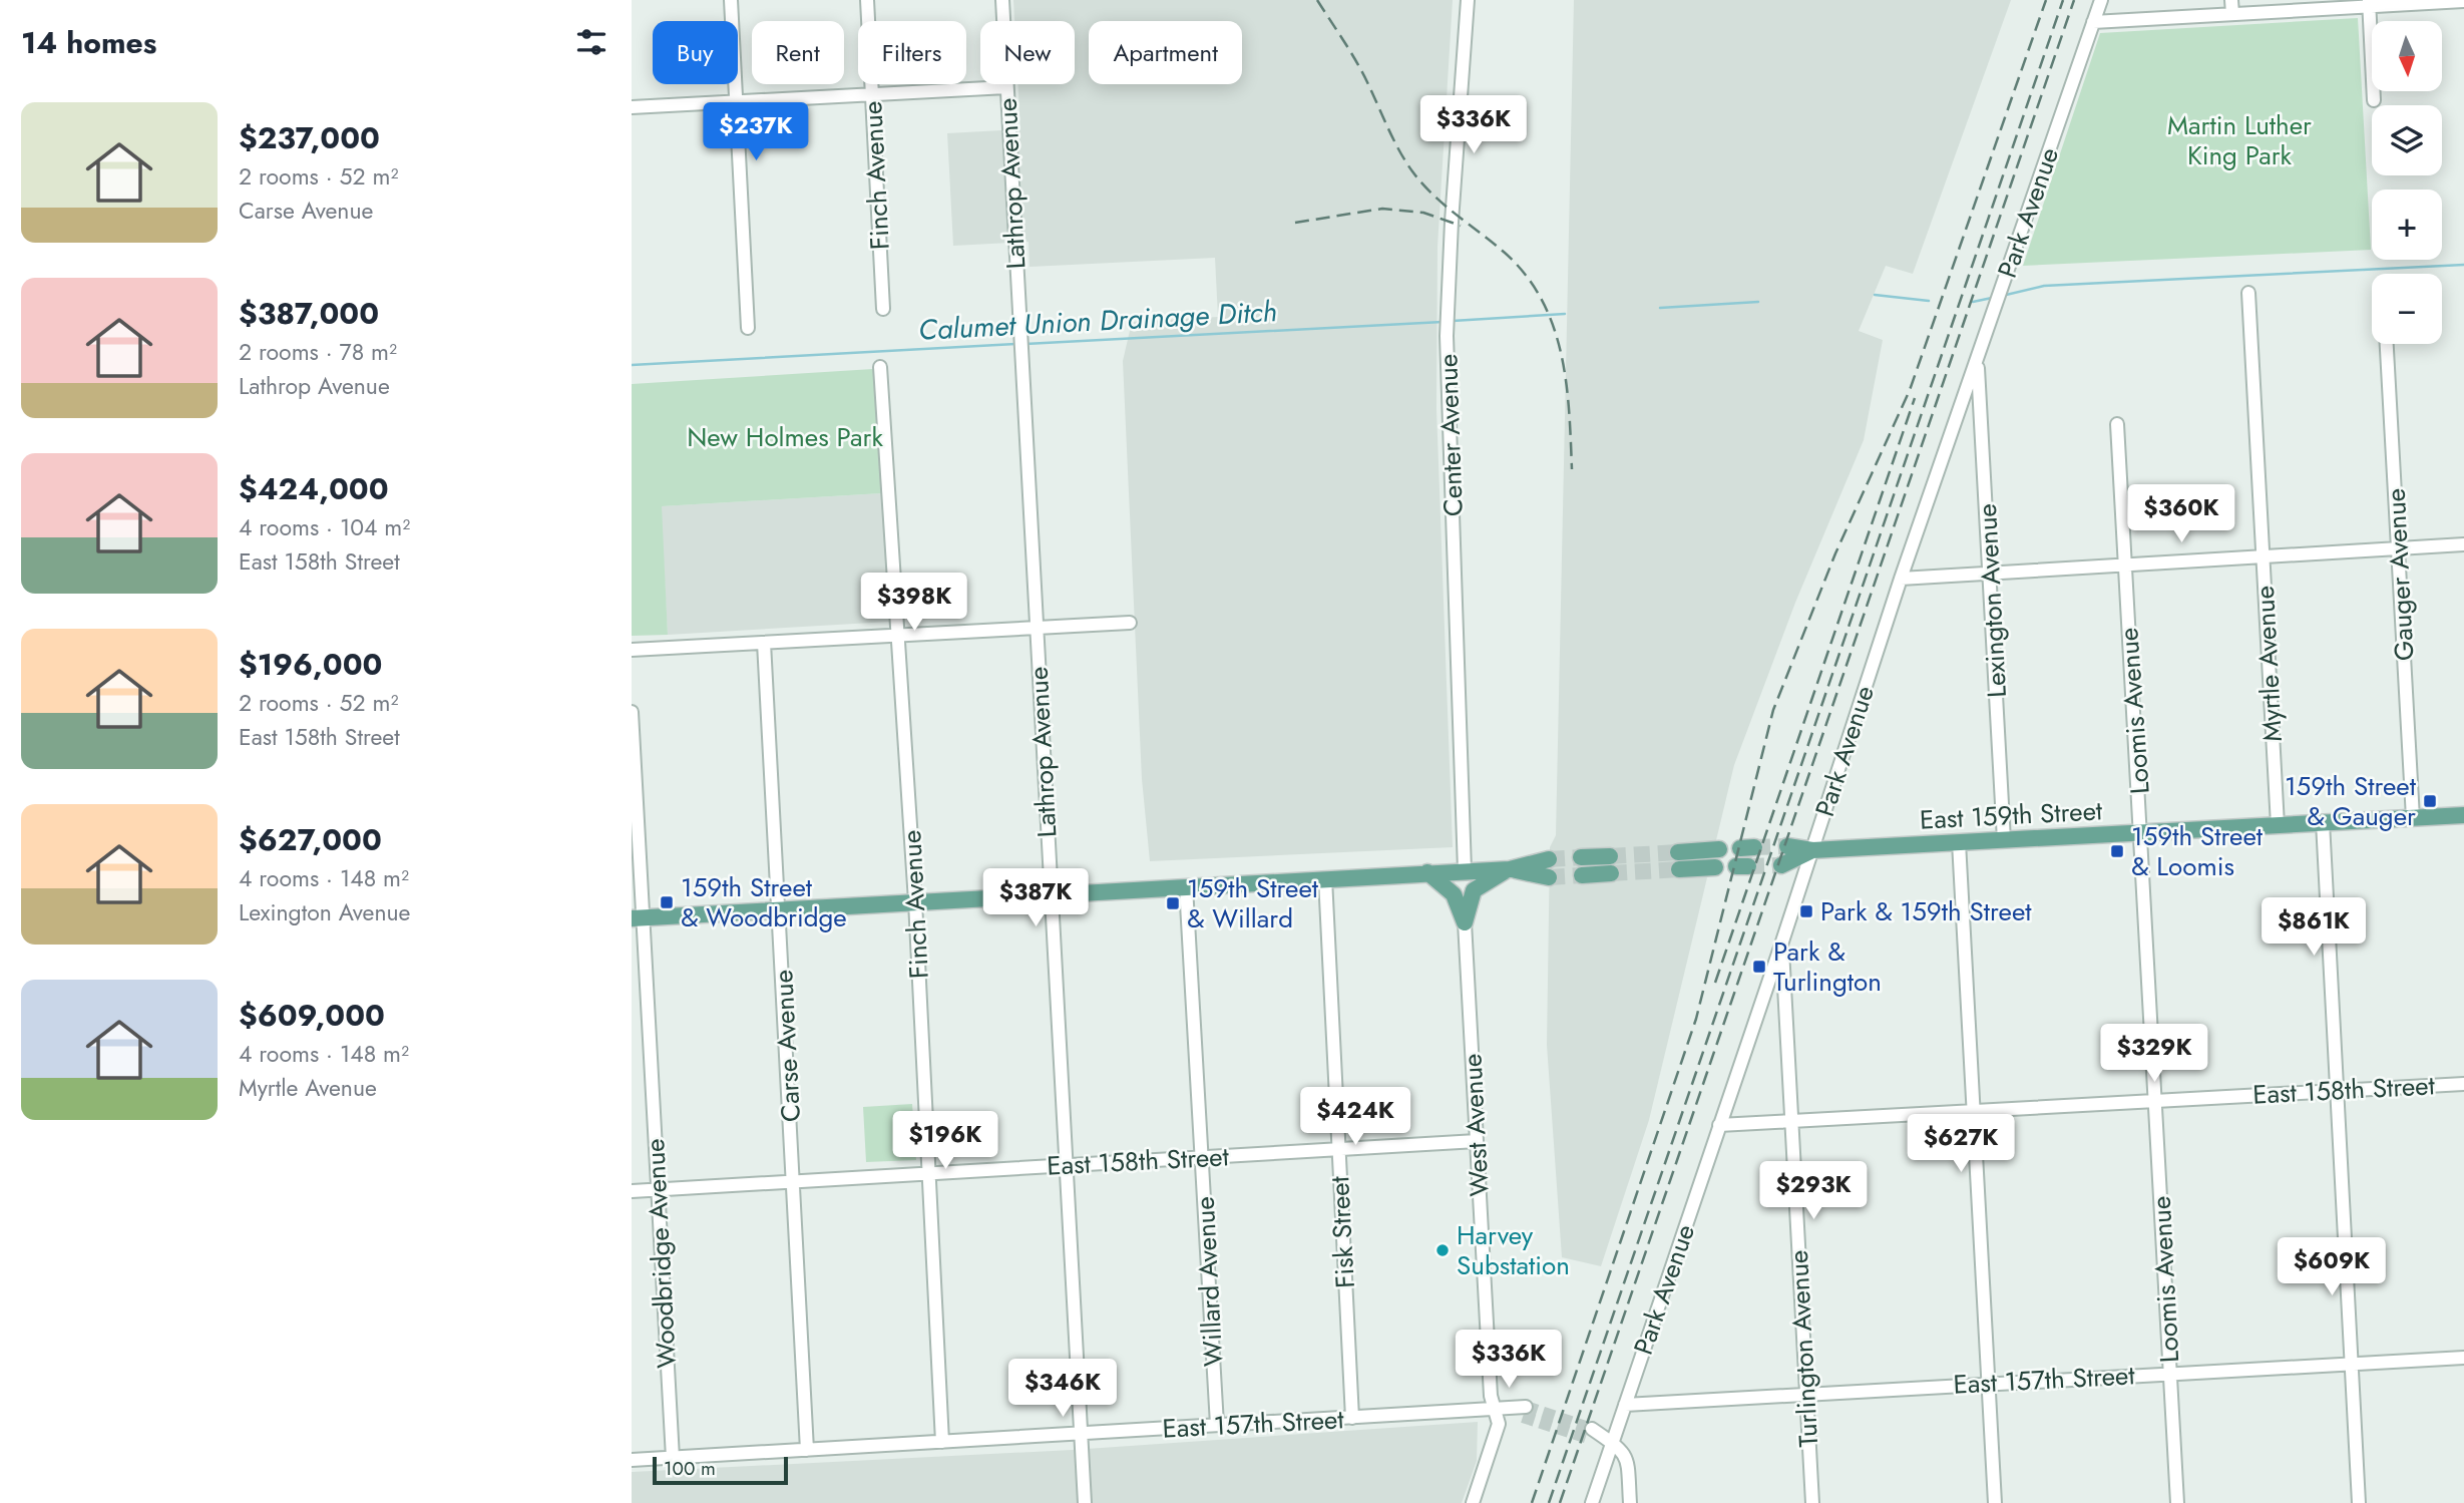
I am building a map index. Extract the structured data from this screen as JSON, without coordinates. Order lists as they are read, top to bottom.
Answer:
{
  "streets": {
    "main road": ["East 159th Street"],
    "street": [
      "Finch Avenue",
      "Lathrop Avenue",
      "Park Avenue",
      "Center Avenue",
      "Gauger Avenue",
      "Lexington Avenue",
      "Myrtle Avenue",
      "Loomis Avenue",
      "Carse Avenue",
      "East 158th Street",
      "West Avenue",
      "Fisk Street",
      "Woodbridge Avenue",
      "Willard Avenue",
      "Turlington Avenue",
      "East 157th Street"
    ]
  },
  "crossings": [
    ["Finch Avenue", "East 158th Street"],
    ["Finch Avenue", "East 157th Street"],
    ["Lathrop Avenue", "East 158th Street"],
    ["Lathrop Avenue", "East 157th Street"],
    ["Park Avenue", "Lexington Avenue"],
    ["Park Avenue", "East 159th Street"],
    ["Park Avenue", "East 158th Street"],
    ["Park Avenue", "Turlington Avenue"],
    ["Park Avenue", "East 157th Street"],
    ["Gauger Avenue", "East 159th Street"],
    ["Lexington Avenue", "East 159th Street"],
    ["Myrtle Avenue", "East 159th Street"],
    ["Loomis Avenue", "East 159th Street"],
    ["Loomis Avenue", "East 158th Street"],
    ["Loomis Avenue", "East 157th Street"],
    ["Carse Avenue", "East 158th Street"],
    ["Carse Avenue", "East 157th Street"],
    ["East 158th Street", "West Avenue"],
    ["East 158th Street", "Fisk Street"],
    ["East 158th Street", "Woodbridge Avenue"],
    ["East 158th Street", "Willard Avenue"],
    ["East 158th Street", "Turlington Avenue"],
    ["West Avenue", "East 157th Street"],
    ["Fisk Street", "East 157th Street"],
    ["Woodbridge Avenue", "East 157th Street"],
    ["Willard Avenue", "East 157th Street"],
    ["Turlington Avenue", "East 157th Street"]
  ],
  "water": ["Calumet Union Drainage Ditch"],
  "parks": ["Martin Luther King Park", "New Holmes Park"],
  "places": {
    "transit": [
      "159th Street & Gauger",
      "159th Street & Loomis",
      "159th Street & Woodbridge",
      "159th Street & Willard",
      "Park & 159th Street",
      "Park & Turlington"
    ],
    "other": ["Harvey Substation"]
  },
  "scale_bar": "100 m",
  "north": "bottom",
  "page": {
    "heading": "14 homes",
    "map_buttons": ["+", "−"],
    "chip": [
      "Buy",
      "Rent",
      "Filters",
      "New",
      "Apartment"
    ],
    "list": [
      {
        "name": "$237,000",
        "note": "2 rooms · 52 m² · Carse Avenue"
      },
      {
        "name": "$387,000",
        "note": "2 rooms · 78 m² · Lathrop Avenue"
      },
      {
        "name": "$424,000",
        "note": "4 rooms · 104 m² · East 158th Street"
      },
      {
        "name": "$196,000",
        "note": "2 rooms · 52 m² · East 158th Street"
      },
      {
        "name": "$627,000",
        "note": "4 rooms · 148 m² · Lexington Avenue"
      },
      {
        "name": "$609,000",
        "note": "4 rooms · 148 m² · Myrtle Avenue"
      }
    ],
    "price": [
      "$336K",
      "$237K",
      "$360K",
      "$398K",
      "$387K",
      "$861K",
      "$329K",
      "$424K",
      "$196K",
      "$627K",
      "$293K",
      "$609K",
      "$336K",
      "$346K"
    ],
    "scale": "100 m"
  }
}
